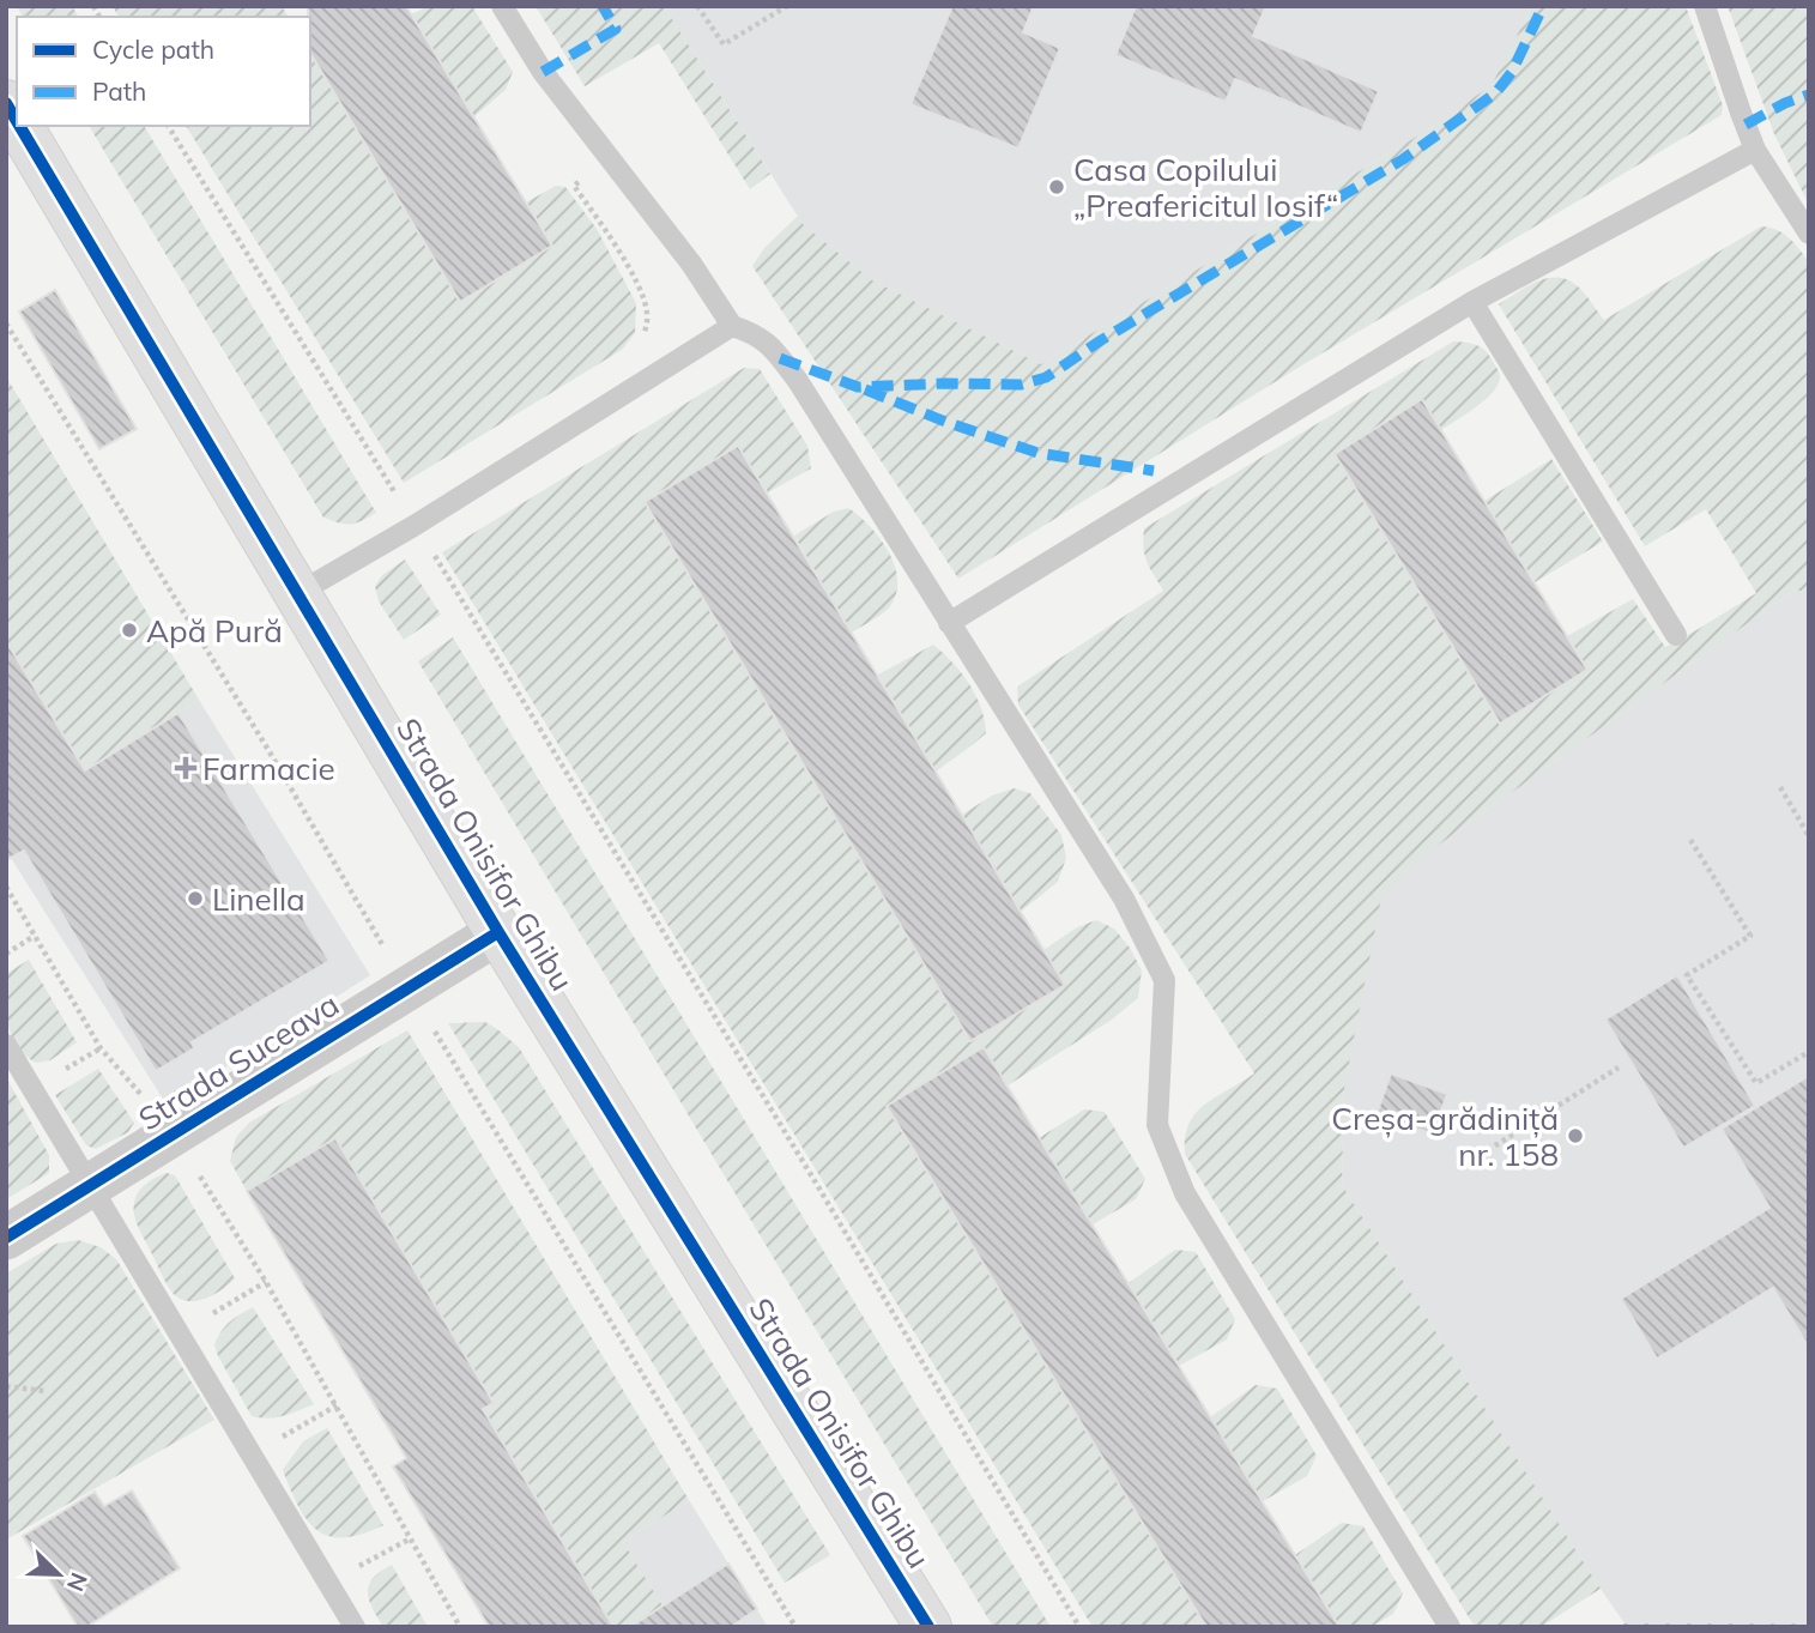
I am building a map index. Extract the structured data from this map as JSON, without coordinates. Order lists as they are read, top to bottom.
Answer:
{
  "streets": {
    "street": ["Strada Onisifor Ghibu", "Strada Suceava"]
  },
  "crossings": [
    ["Strada Onisifor Ghibu", "Strada Suceava"]
  ],
  "places": {
    "other": [
      "Casa Copilului „Preafericitul Iosif“",
      "Apă Pură",
      "Linella",
      "Creșa-grădiniță nr. 158"
    ],
    "health": ["Farmacie"]
  },
  "legend": ["Cycle path", "Path"],
  "north": "bottom right"
}
